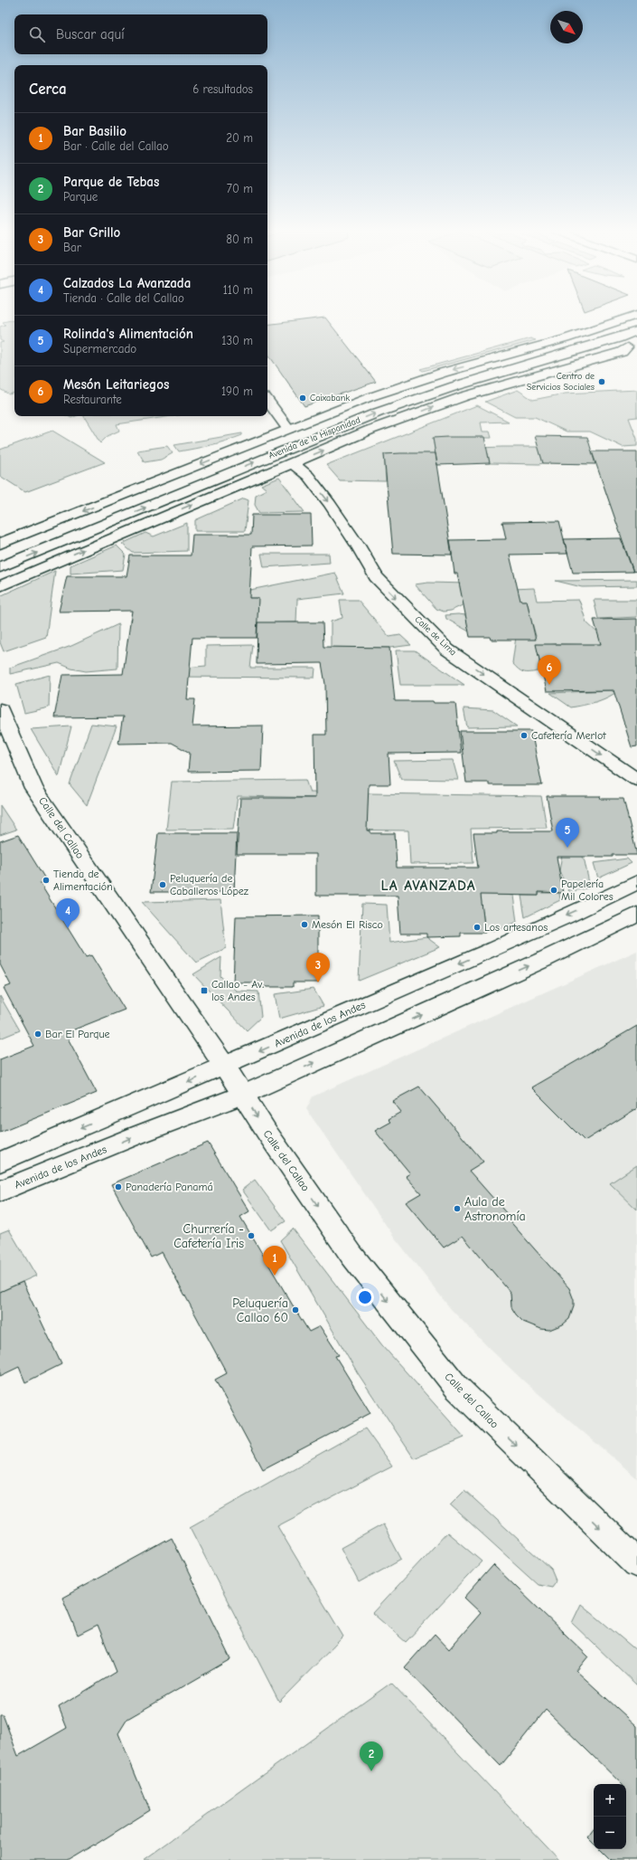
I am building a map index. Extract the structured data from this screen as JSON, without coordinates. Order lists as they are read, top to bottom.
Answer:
{
  "streets": {
    "main road": [
      "Avenida de la Hispanidad",
      "Calle de Lima",
      "Calle del Callao",
      "Avenida de los Andes"
    ]
  },
  "crossings": [
    ["Avenida de la Hispanidad", "Calle de Lima"],
    ["Calle del Callao", "Avenida de los Andes"]
  ],
  "one_way": ["Calle de Lima", "Calle del Callao"],
  "districts": ["LA AVANZADA"],
  "places": {
    "other": [
      "Centro de Servicios Sociales",
      "Caixabank",
      "Cafetería Merlot",
      "Tienda de Alimentación",
      "Peluquería de Caballeros López",
      "Papelería Mil Colores",
      "Mesón El Risco",
      "Los artesanos",
      "Bar El Parque",
      "Panadería Panamá",
      "Aula de Astronomía",
      "Churrería - Cafetería Iris",
      "Peluquería Callao 60"
    ],
    "transit": ["Callao - Av. los Andes"]
  },
  "north": "bottom right",
  "page": {
    "search": "Buscar aquí",
    "heading": ["Cerca", "6 resultados"],
    "list": [
      {
        "mark": "1",
        "name": "Bar Basilio",
        "note": "Bar · Calle del Callao",
        "value": "20 m"
      },
      {
        "mark": "2",
        "name": "Parque de Tebas",
        "note": "Parque",
        "value": "70 m"
      },
      {
        "mark": "3",
        "name": "Bar Grillo",
        "note": "Bar",
        "value": "80 m"
      },
      {
        "mark": "4",
        "name": "Calzados La Avanzada",
        "note": "Tienda · Calle del Callao",
        "value": "110 m"
      },
      {
        "mark": "5",
        "name": "Rolinda's Alimentación",
        "note": "Supermercado",
        "value": "130 m"
      },
      {
        "mark": "6",
        "name": "Mesón Leitariegos",
        "note": "Restaurante",
        "value": "190 m"
      }
    ],
    "pins": [
      "6",
      "5",
      "4",
      "3",
      "1",
      "2"
    ],
    "map_buttons": ["+", "−"]
  }
}
